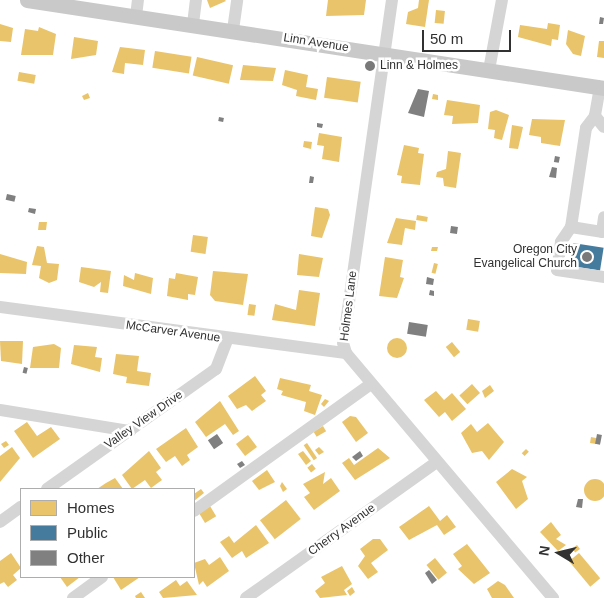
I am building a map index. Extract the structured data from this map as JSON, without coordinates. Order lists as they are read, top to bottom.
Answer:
{
  "streets": {
    "main road": ["Linn Avenue"],
    "street": [
      "Holmes Lane",
      "McCarver Avenue",
      "Valley View Drive",
      "Cherry Avenue"
    ]
  },
  "crossings": [
    ["Linn Avenue", "Holmes Lane"],
    ["Holmes Lane", "McCarver Avenue"],
    ["Holmes Lane", "Cherry Avenue"],
    ["McCarver Avenue", "Valley View Drive"]
  ],
  "places": ["Linn & Holmes", "Oregon City Evangelical Church"],
  "legend": ["Homes", "Public", "Other"],
  "scale_bar": "50 m",
  "north": "left"
}
